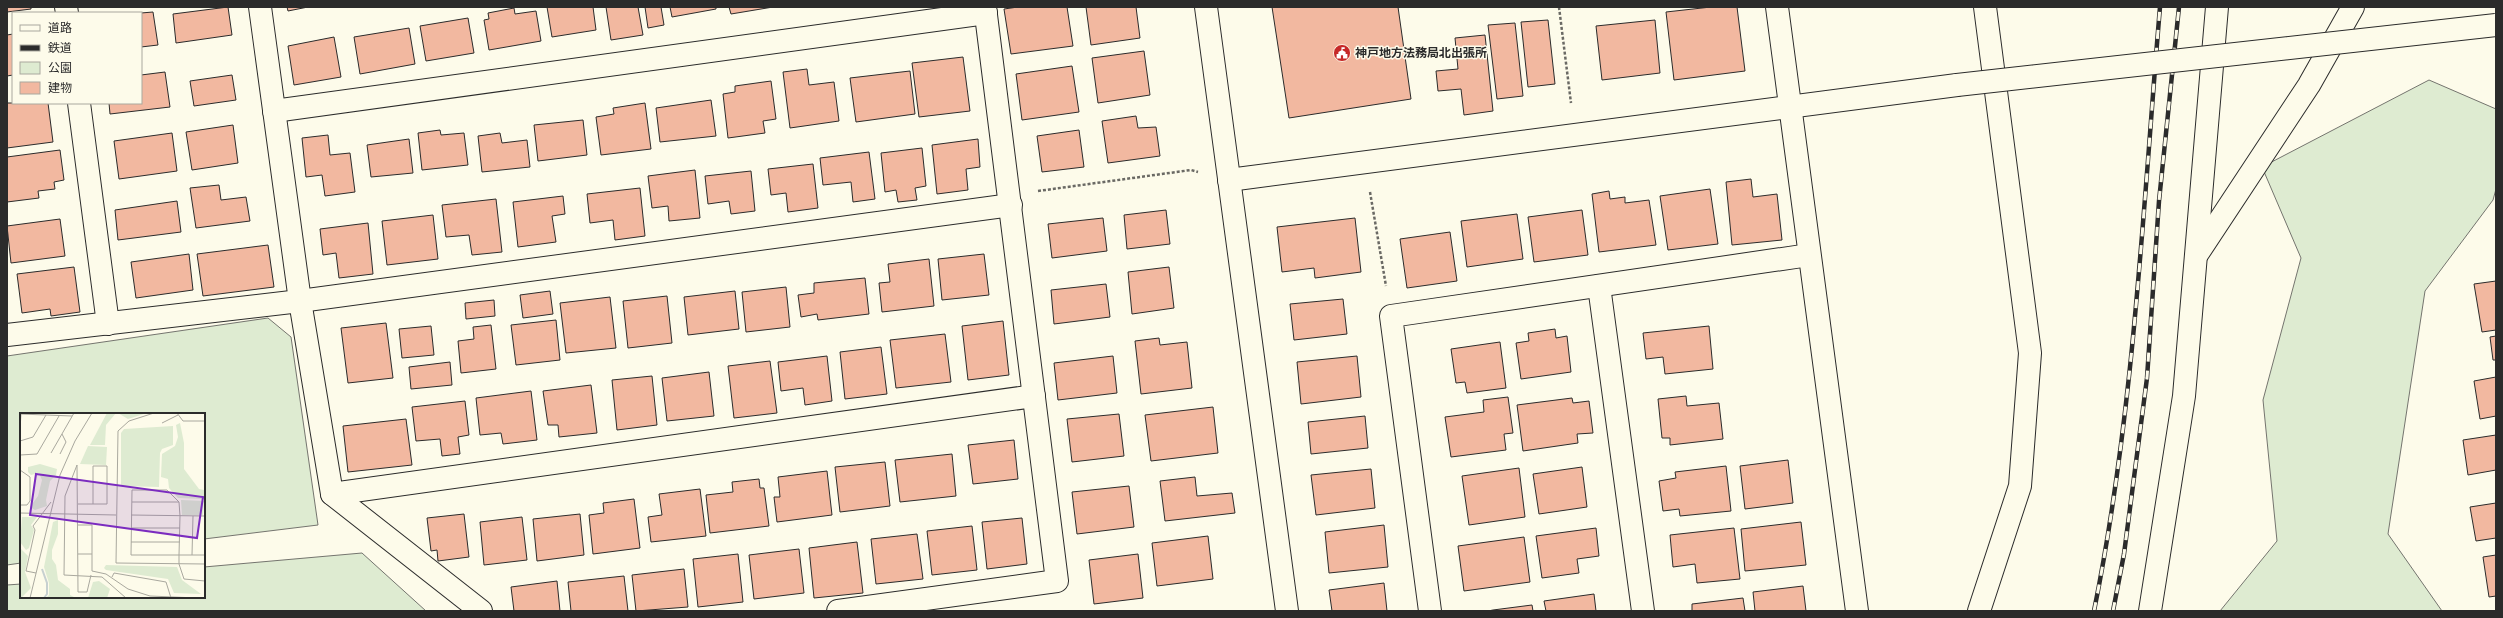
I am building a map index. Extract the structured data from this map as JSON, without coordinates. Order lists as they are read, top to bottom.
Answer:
{
  "places": {
    "public building": ["神戸地方法務局北出張所"]
  },
  "legend": [
    "道路",
    "鉄道",
    "公園",
    "建物"
  ]
}
